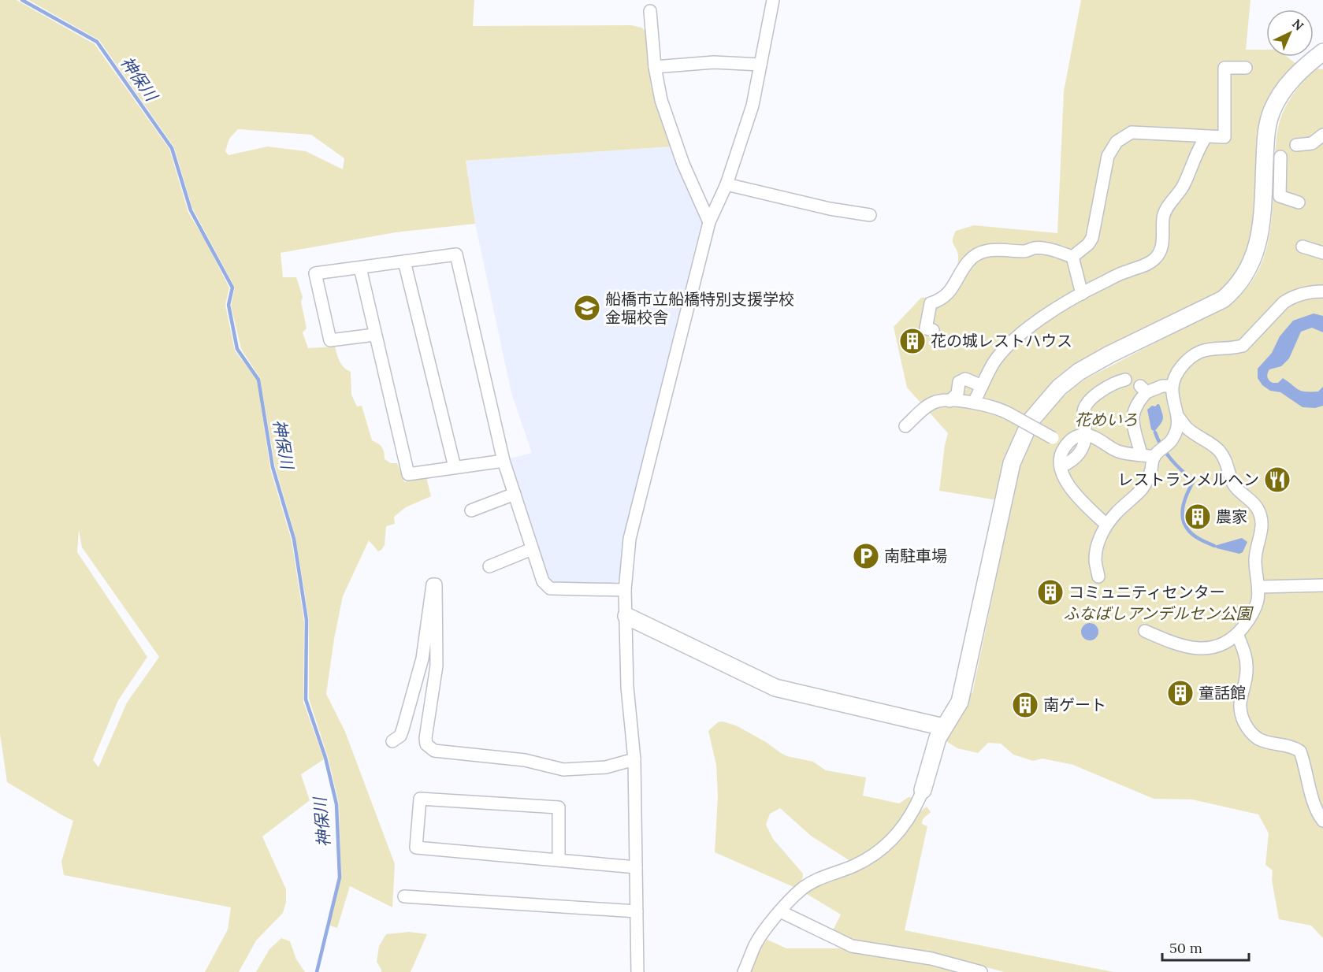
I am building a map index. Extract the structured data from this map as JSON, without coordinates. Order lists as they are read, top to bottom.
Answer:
{
  "water": ["神保川"],
  "parks": ["花めいろ", "ふなばしアンデルセン公園"],
  "places": {
    "school or university": ["船橋市立船橋特別支援学校 金堀校舎"],
    "building": [
      "花の城レストハウス",
      "農家",
      "コミュニティセンター",
      "童話館",
      "南ゲート"
    ],
    "restaurant": ["レストランメルヘン"],
    "parking": ["南駐車場"]
  },
  "scale_bar": "50 m",
  "north": "top right"
}
